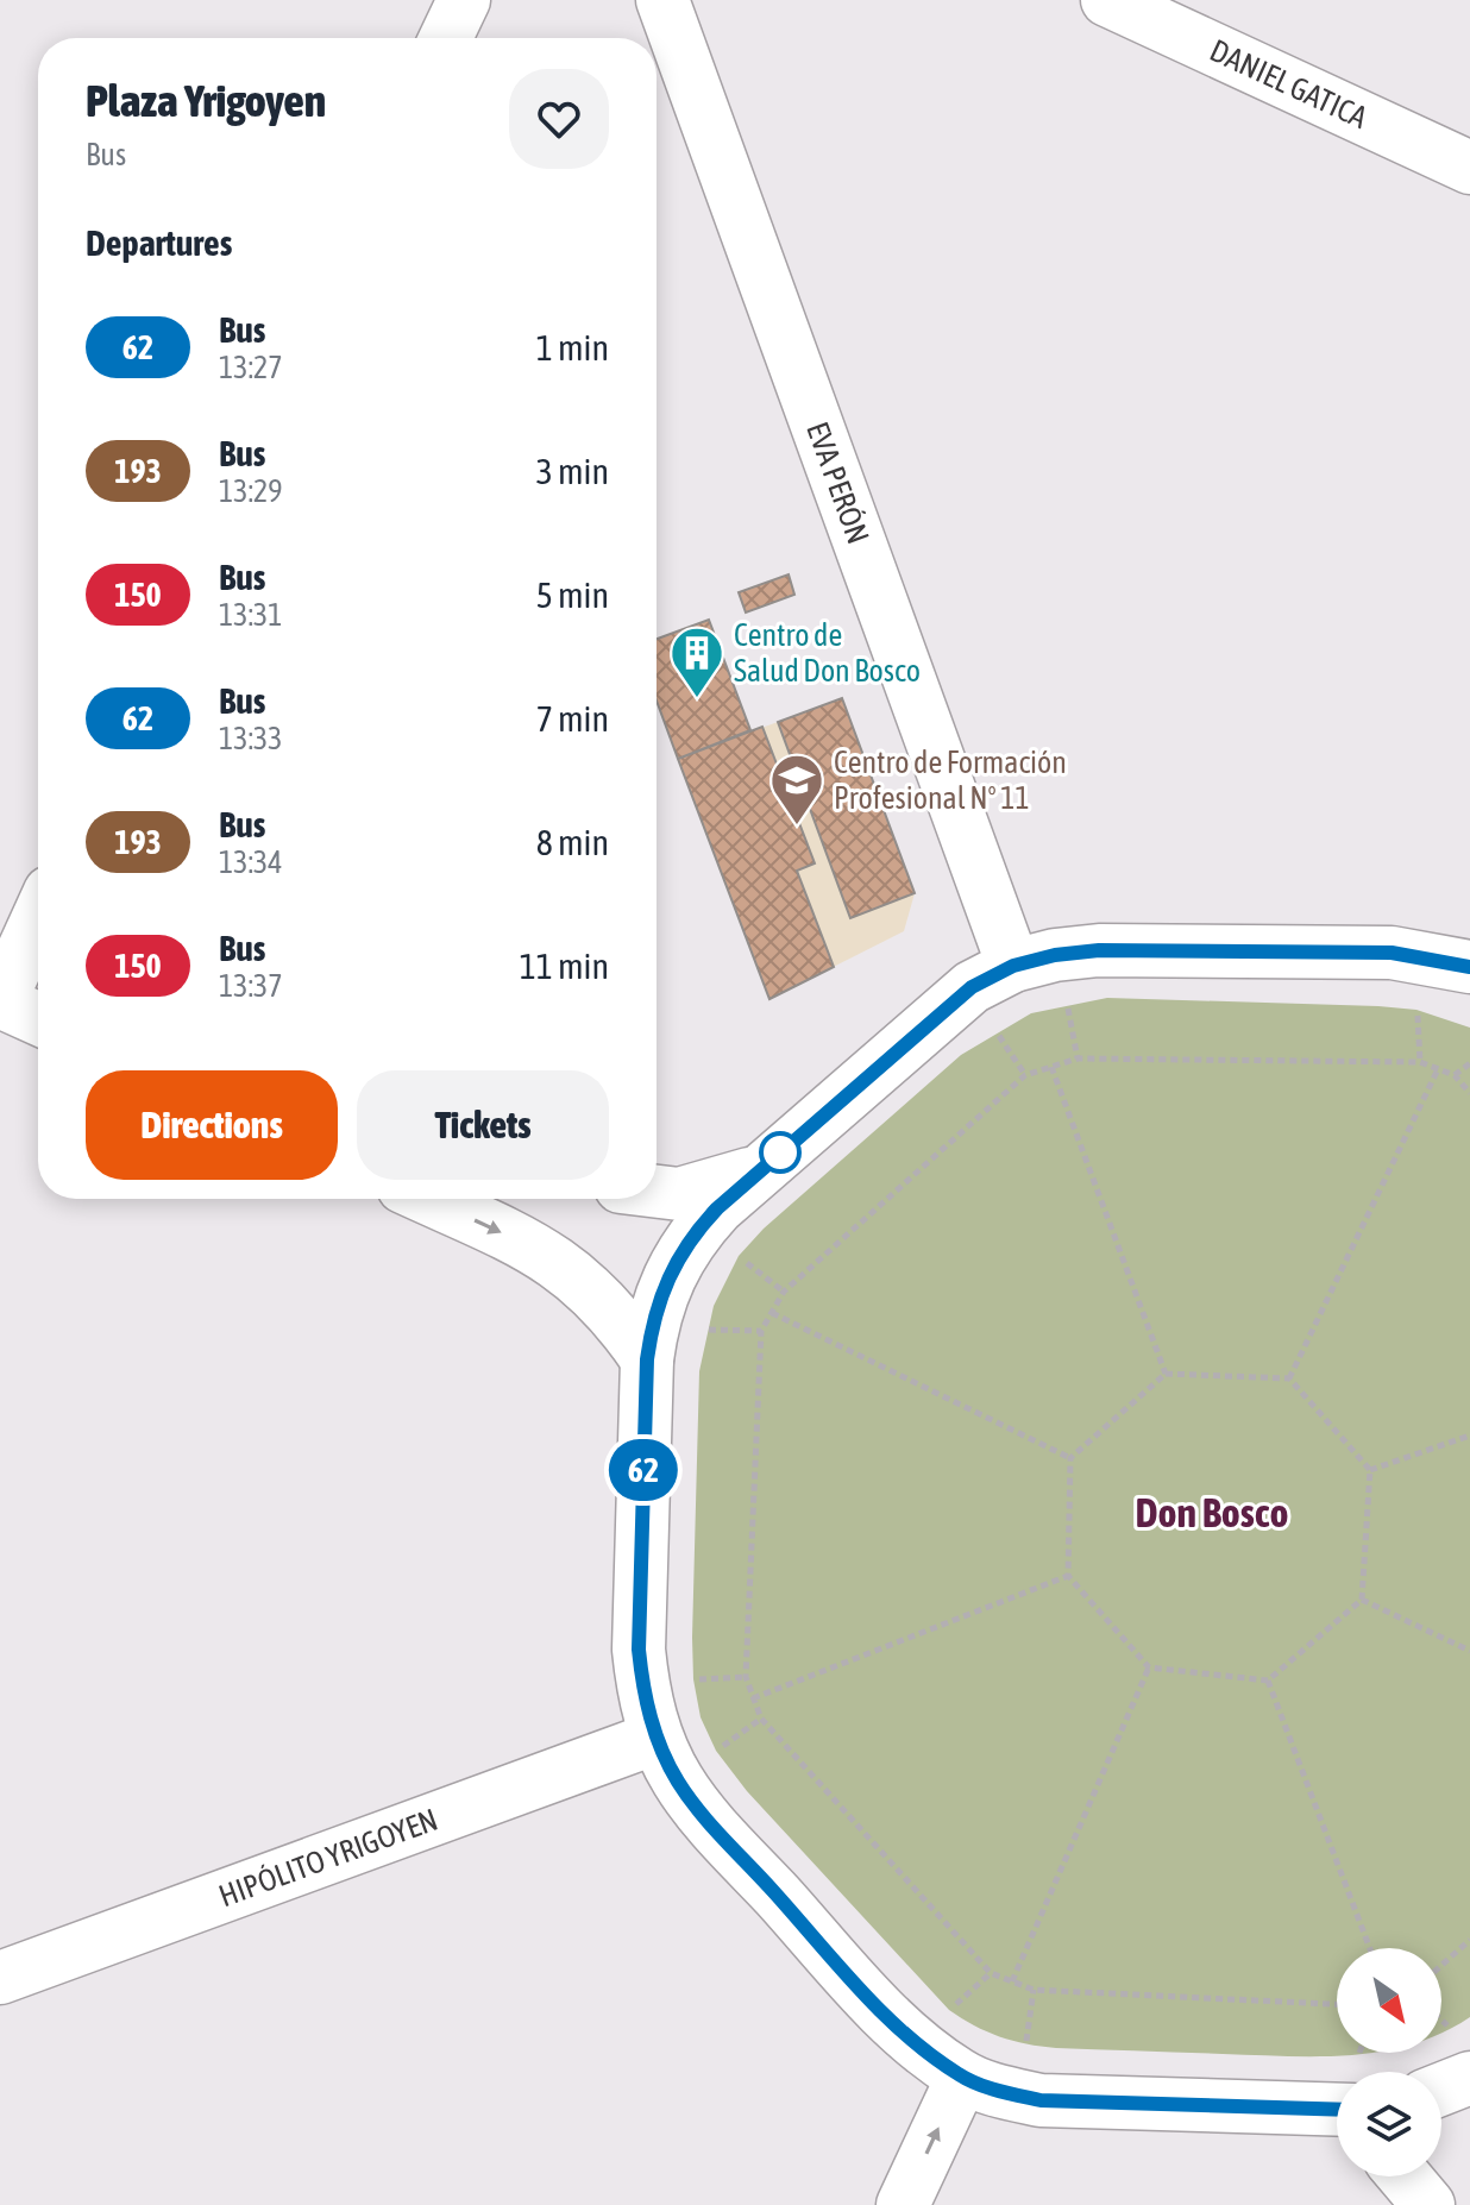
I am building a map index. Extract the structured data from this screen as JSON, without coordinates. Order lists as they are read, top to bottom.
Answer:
{
  "streets": {
    "street": ["DANIEL GATICA", "EVA PERÓN", "HIPÓLITO YRIGOYEN"]
  },
  "districts": ["Don Bosco"],
  "places": {
    "building": ["Centro de Salud Don Bosco"],
    "school or university": ["Centro de Formación Profesional N° 11"]
  },
  "lines": ["bus line 62"],
  "north": "bottom right",
  "page": {
    "on_map": "62",
    "heading": [
      ["Plaza Yrigoyen", "Bus"],
      "Departures"
    ],
    "list": [
      {
        "mark": "62",
        "name": "Bus",
        "note": "13:27",
        "value": "1 min"
      },
      {
        "mark": "193",
        "name": "Bus",
        "note": "13:29",
        "value": "3 min"
      },
      {
        "mark": "150",
        "name": "Bus",
        "note": "13:31",
        "value": "5 min"
      },
      {
        "mark": "62",
        "name": "Bus",
        "note": "13:33",
        "value": "7 min"
      },
      {
        "mark": "193",
        "name": "Bus",
        "note": "13:34",
        "value": "8 min"
      },
      {
        "mark": "150",
        "name": "Bus",
        "note": "13:37",
        "value": "11 min"
      }
    ],
    "buttons": ["Directions", "Tickets"]
  }
}
